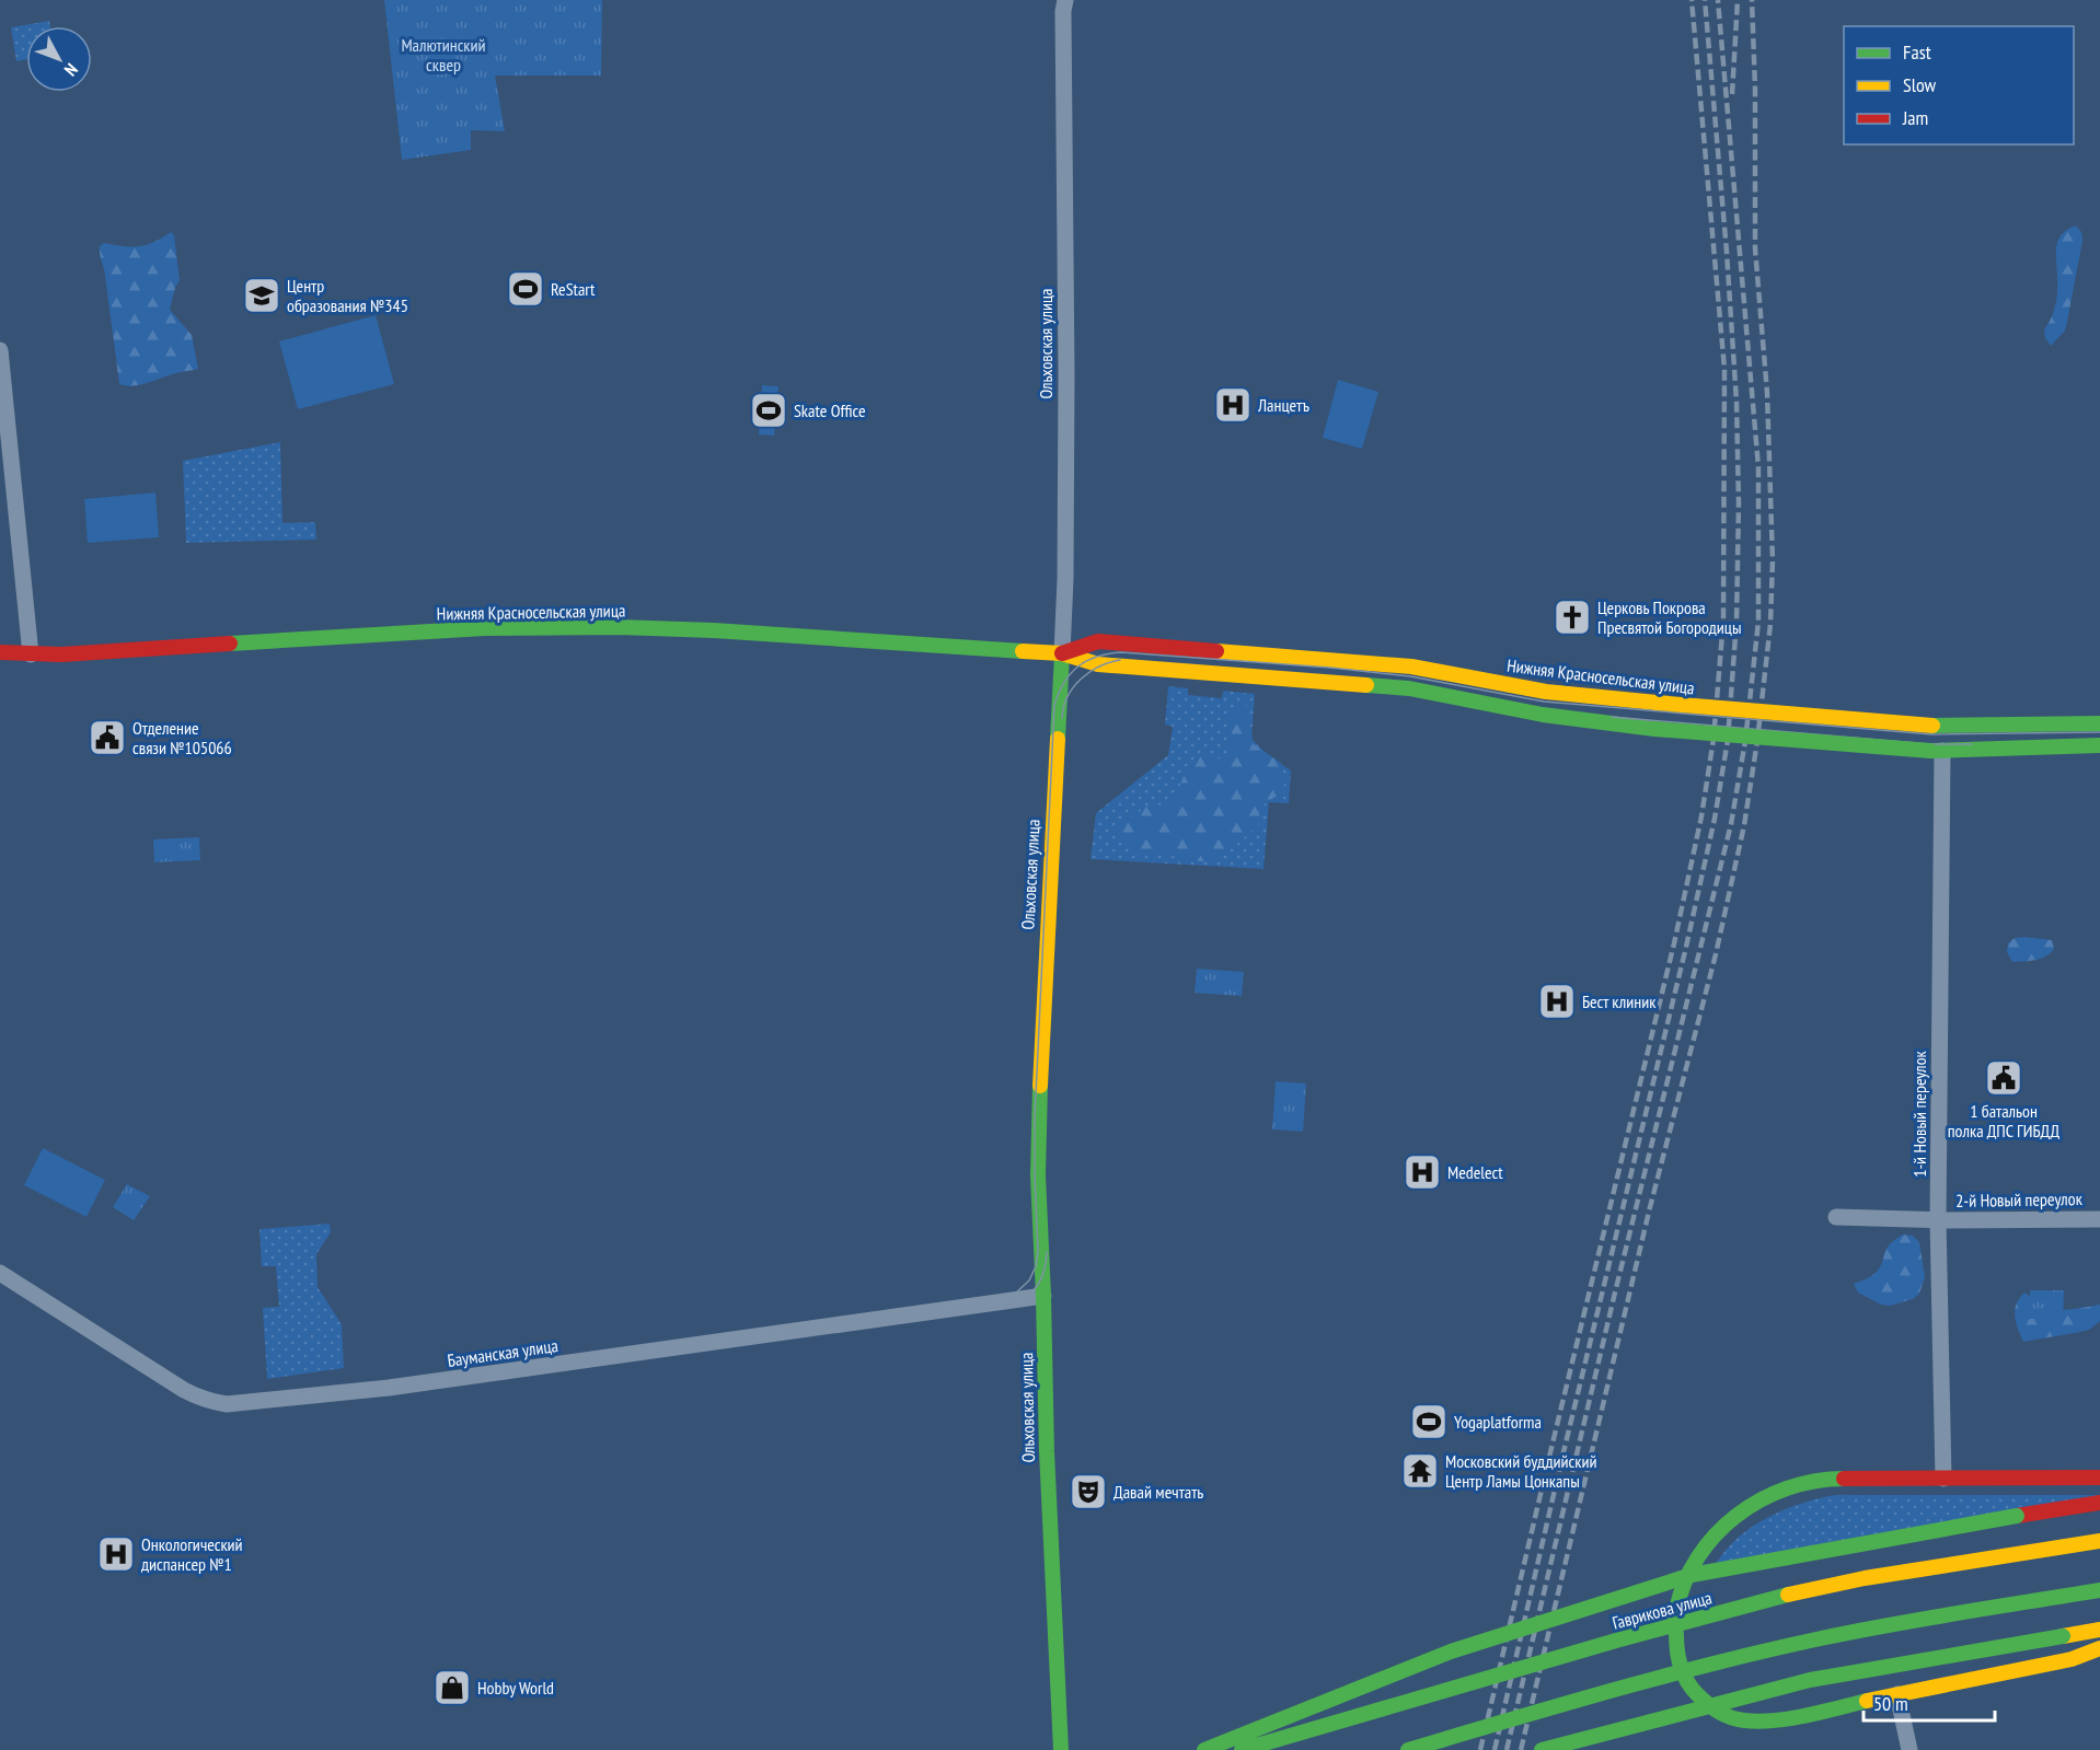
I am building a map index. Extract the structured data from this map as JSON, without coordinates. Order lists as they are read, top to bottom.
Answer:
{
  "streets": {
    "street": [
      "Ольховская улица",
      "Нижняя Красносельская улица",
      "1-й Новый переулок",
      "2-й Новый переулок",
      "Бауманская улица",
      "Гаврикова улица"
    ]
  },
  "crossings": [
    ["Ольховская улица", "Нижняя Красносельская улица"],
    ["Ольховская улица", "Бауманская улица"],
    ["Нижняя Красносельская улица", "1-й Новый переулок"],
    ["1-й Новый переулок", "2-й Новый переулок"]
  ],
  "parks": ["Малютинский сквер"],
  "places": {
    "sports": ["ReStart", "Skate Office", "Yogaplatforma"],
    "school or university": ["Центр образования №345"],
    "hospital": [
      "Ланцетъ",
      "Бест клиник",
      "Medelect",
      "Онкологический диспансер №1"
    ],
    "church": ["Церковь Покрова Пресвятой Богородицы"],
    "public building": ["Отделение связи №105066", "1 батальон полка ДПС ГИБДД"],
    "temple": ["Московский буддийский Центр Ламы Цонкапы"],
    "theatre": ["Давай мечтать"],
    "shop": ["Hobby World"]
  },
  "legend": ["Fast", "Slow", "Jam"],
  "scale_bar": "50 m",
  "north": "bottom right"
}
